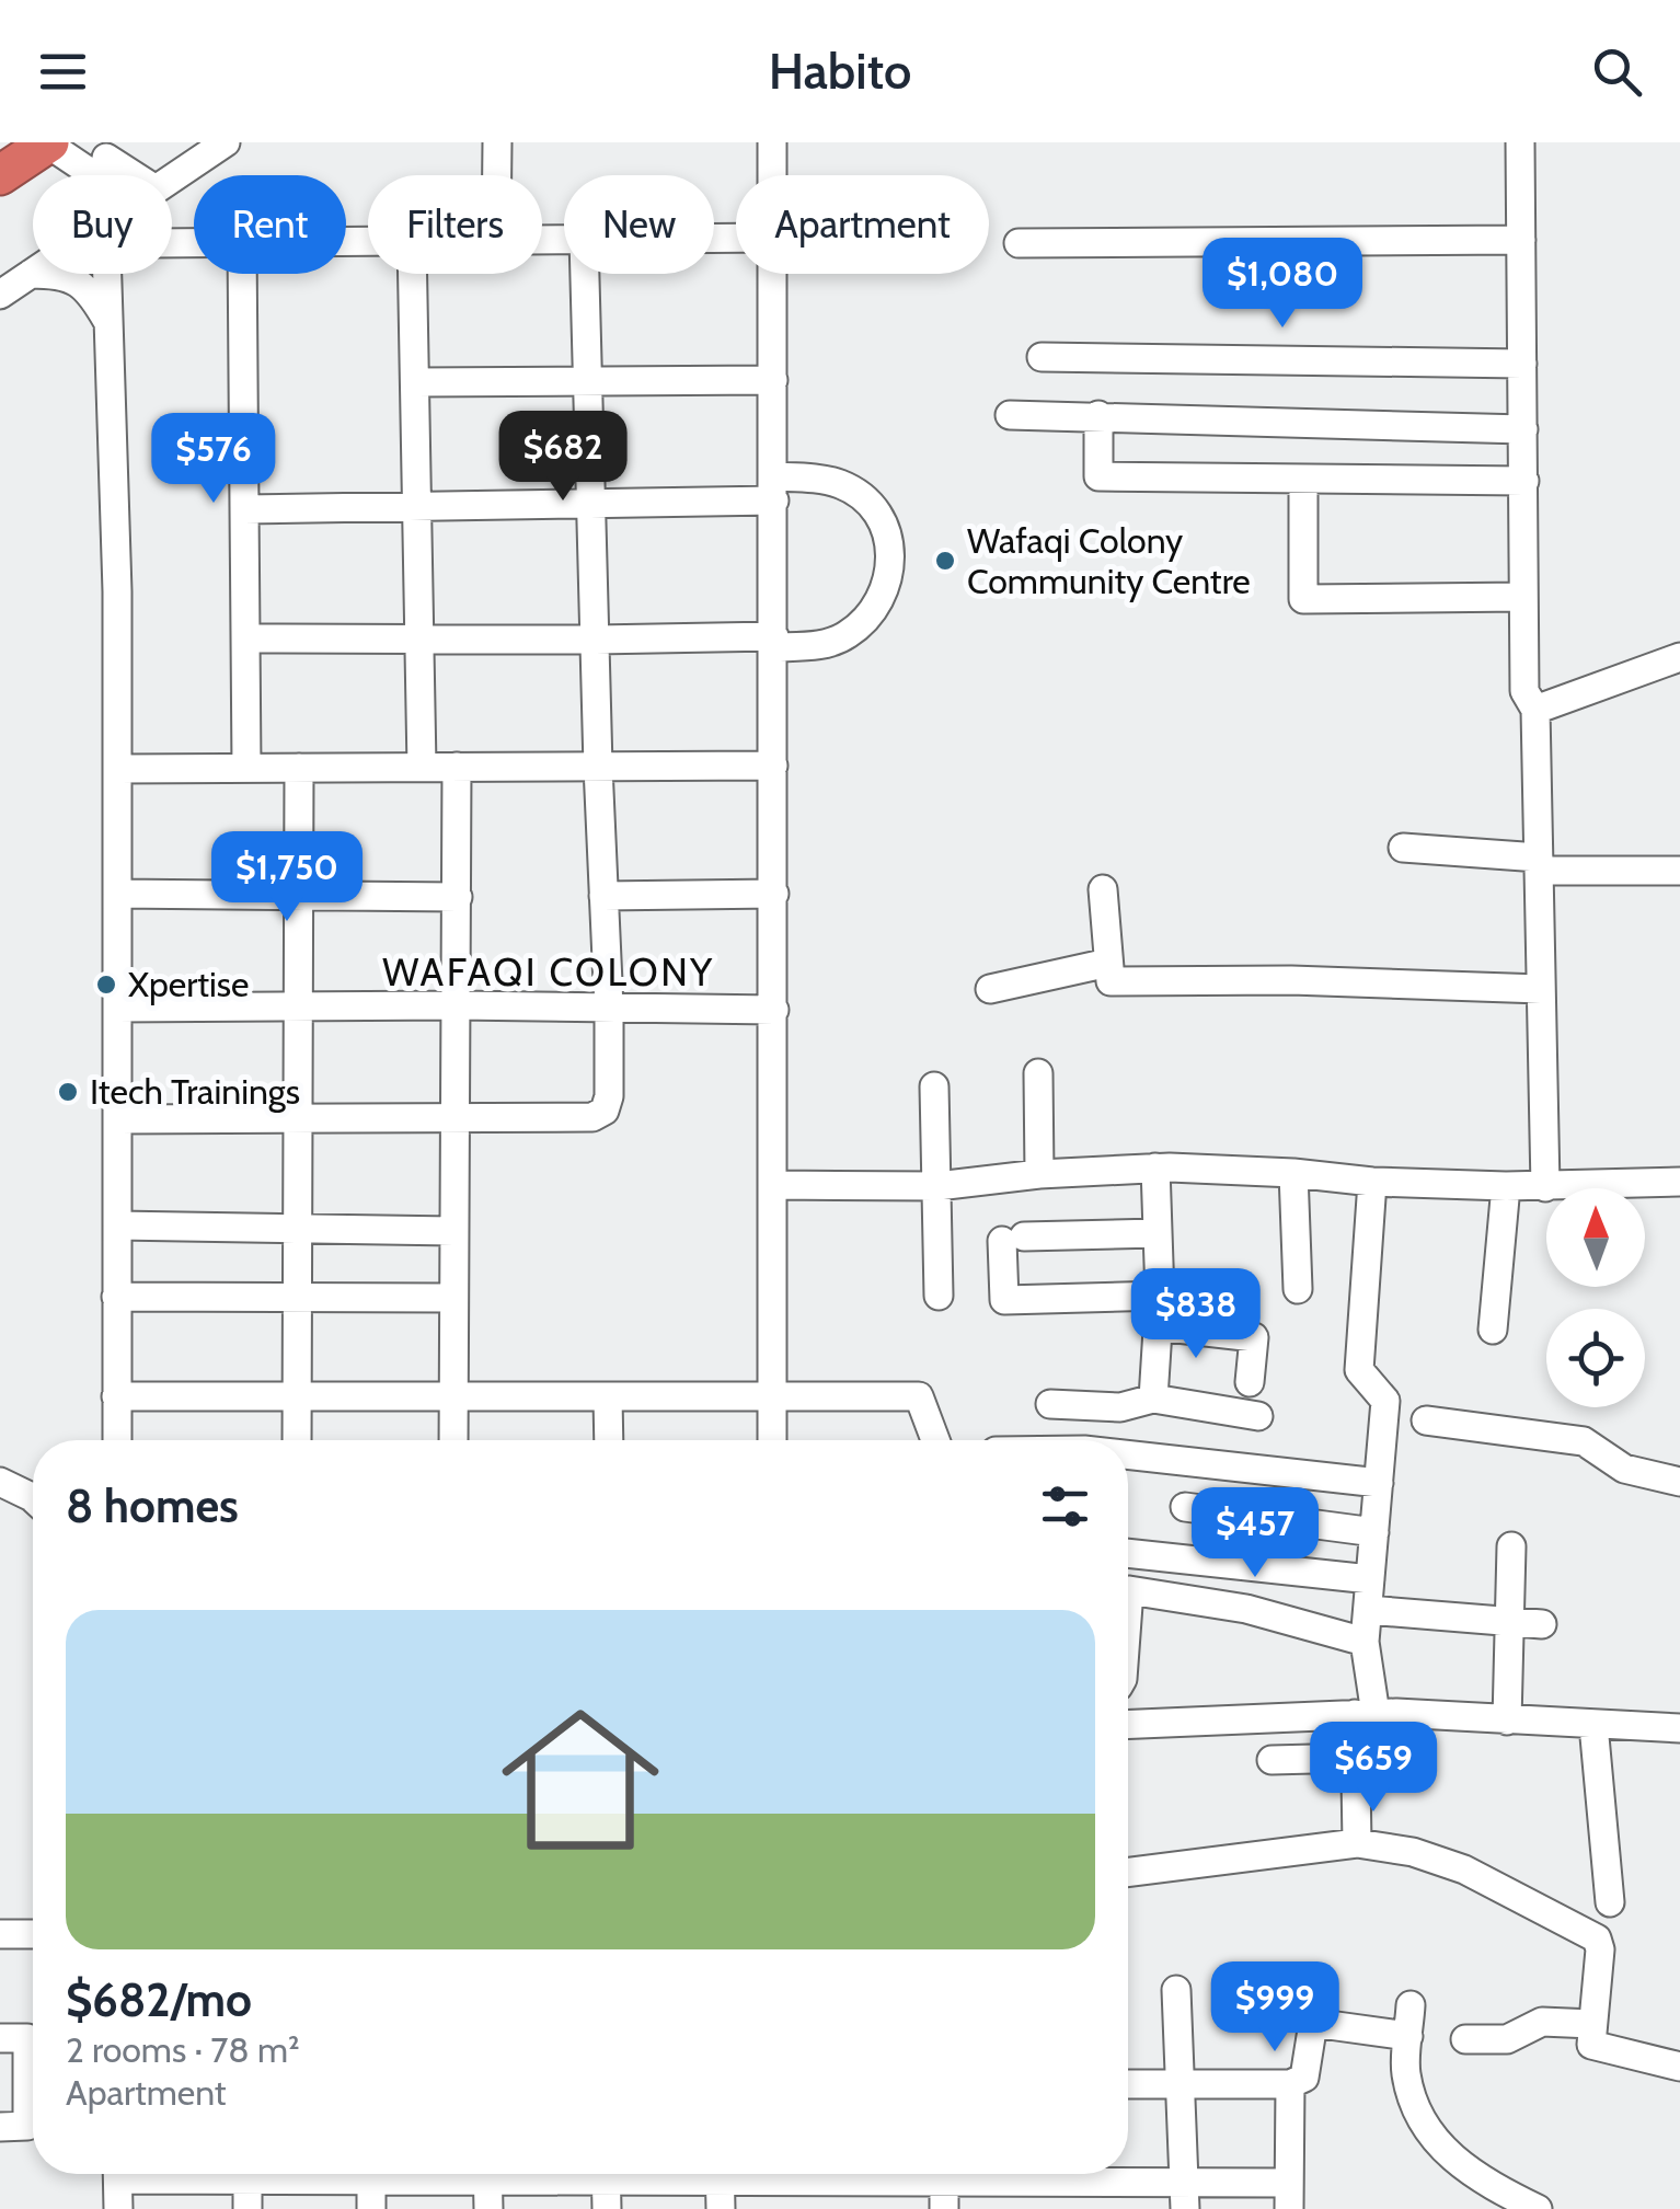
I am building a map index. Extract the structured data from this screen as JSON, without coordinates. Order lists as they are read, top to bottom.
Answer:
{
  "districts": ["WAFAQI COLONY"],
  "places": ["Wafaqi Colony Community Centre", "Xpertise", "Itech Trainings"],
  "north": "top",
  "page": {
    "header": "Habito",
    "chip": [
      "Buy",
      "Rent",
      "Filters",
      "New",
      "Apartment"
    ],
    "price": [
      "$1,080",
      "$682",
      "$576",
      "$1,750",
      "$838",
      "$457",
      "$659",
      "$999"
    ],
    "heading": "8 homes",
    "list": [
      {
        "name": "$682/mo",
        "note": "2 rooms · 78 m² · Apartment"
      }
    ]
  }
}
